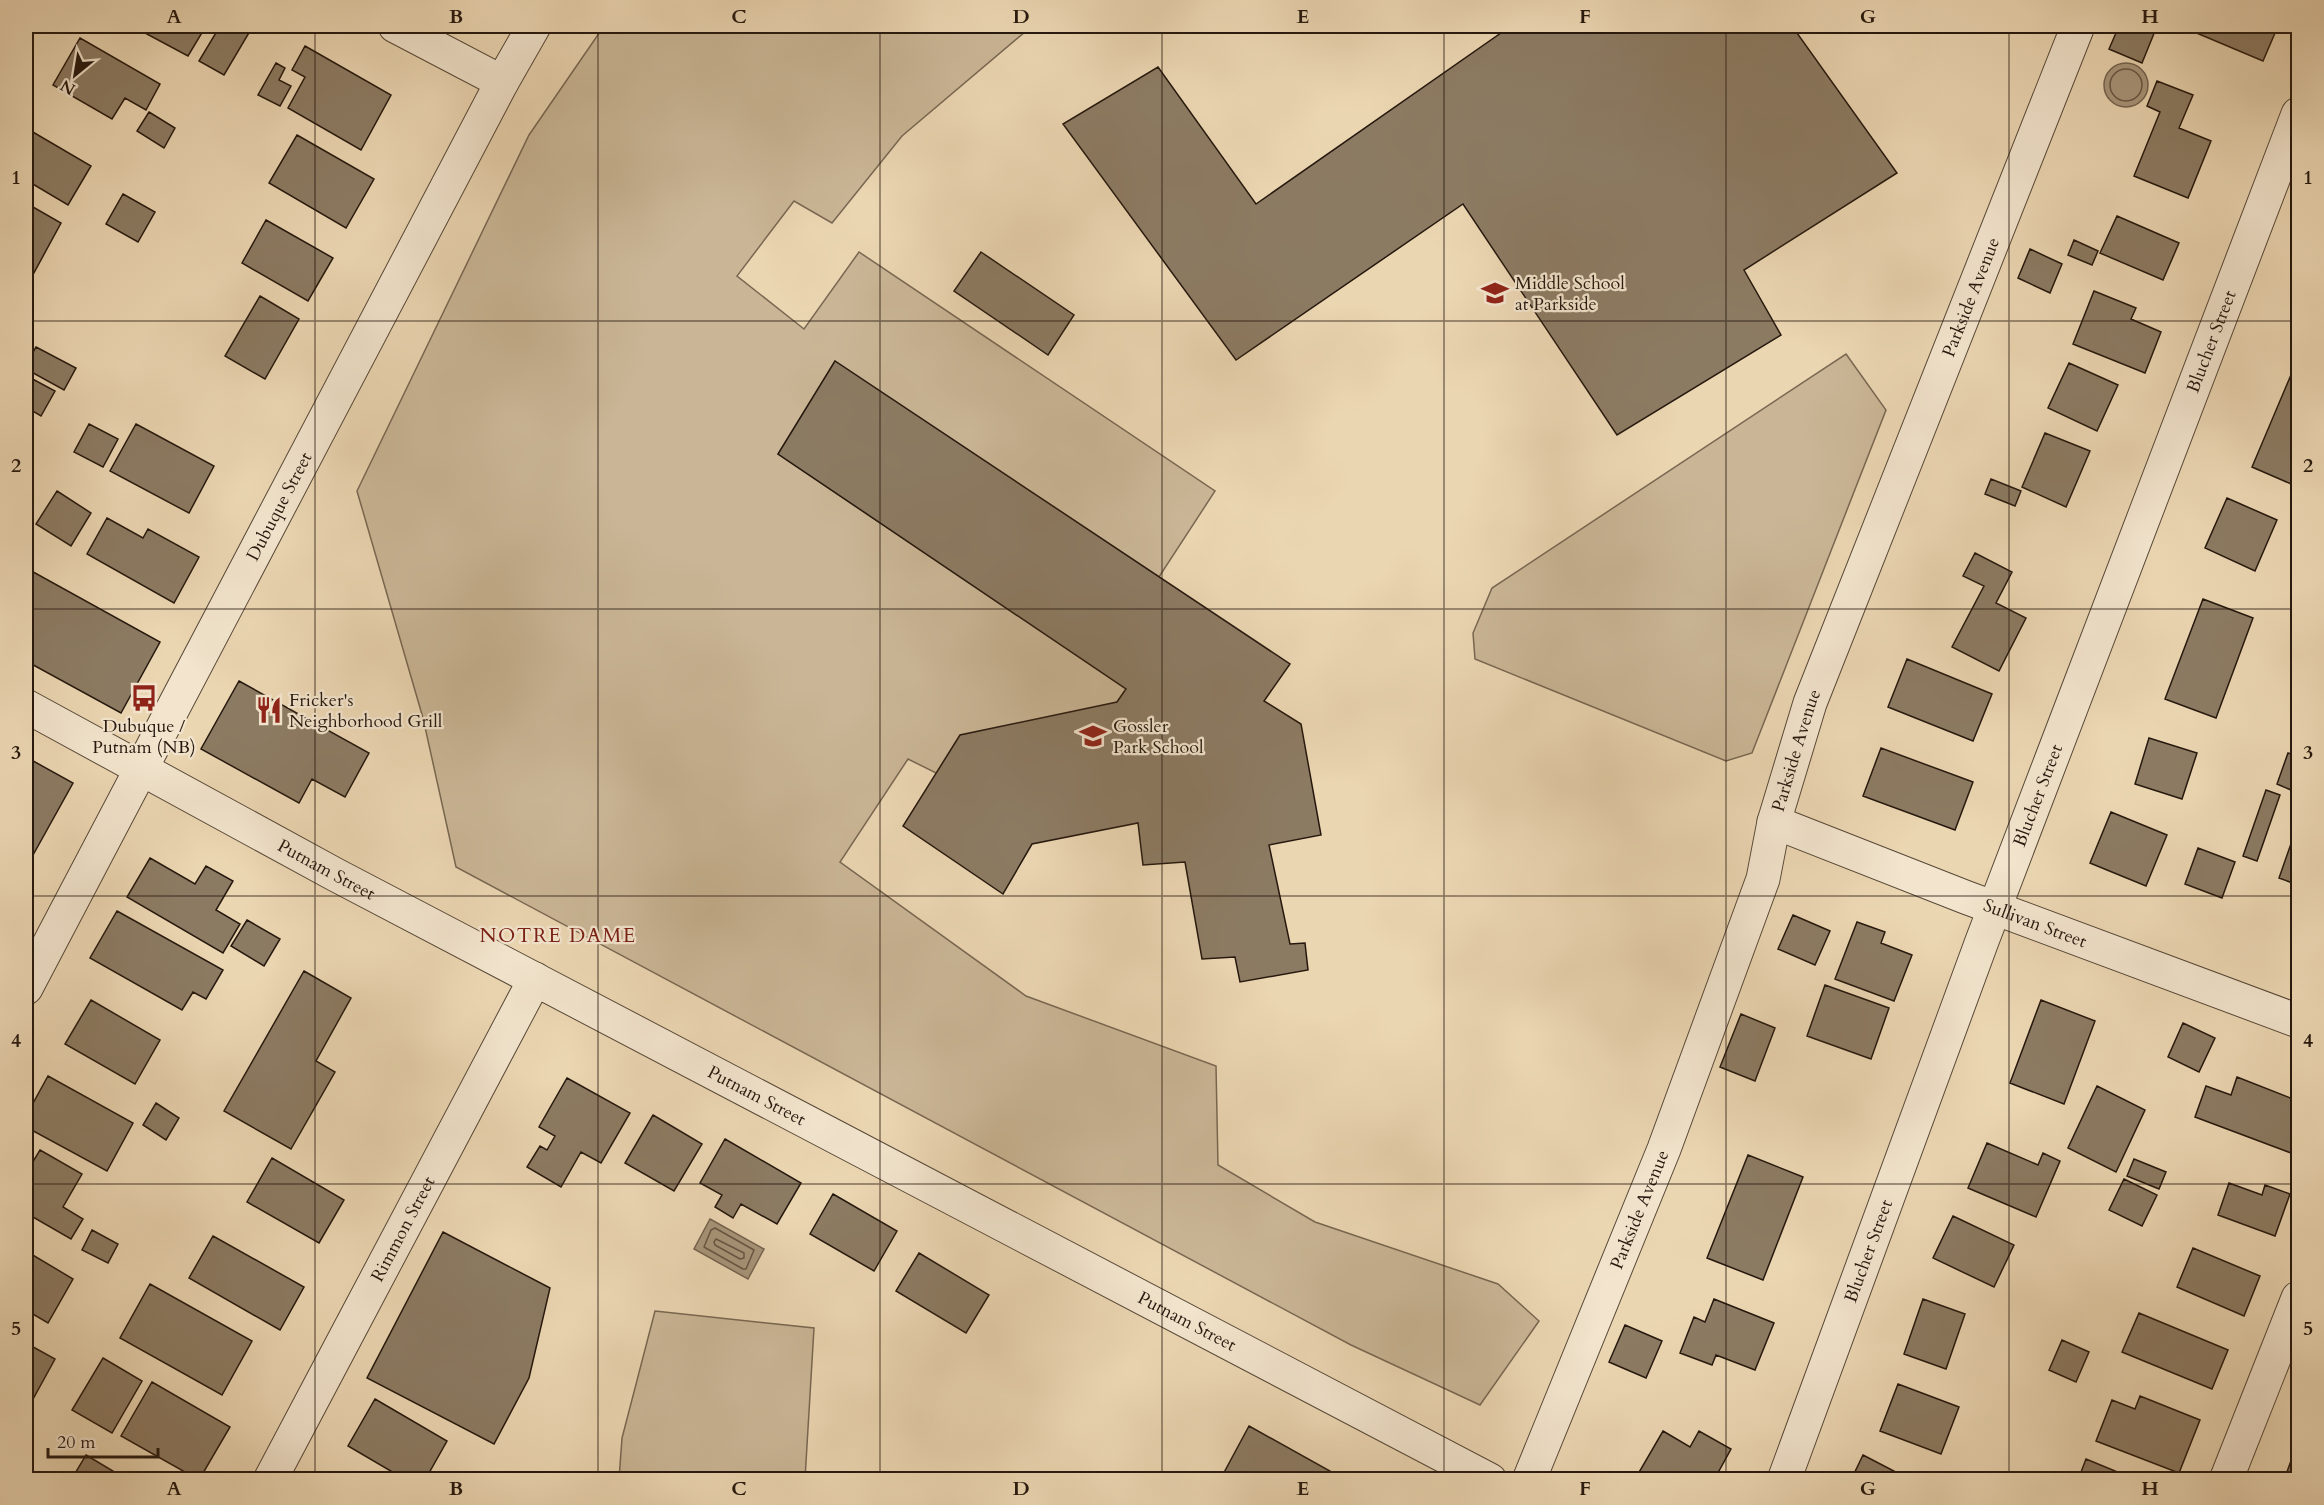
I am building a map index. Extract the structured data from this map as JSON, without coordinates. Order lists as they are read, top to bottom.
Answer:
{
  "streets": {
    "street": [
      "Parkside Avenue",
      "Blucher Street",
      "Dubuque Street",
      "Putnam Street",
      "Sullivan Street",
      "Rimmon Street"
    ]
  },
  "crossings": [
    ["Parkside Avenue", "Sullivan Street"],
    ["Blucher Street", "Sullivan Street"],
    ["Dubuque Street", "Putnam Street"],
    ["Putnam Street", "Rimmon Street"]
  ],
  "districts": ["NOTRE DAME"],
  "places": {
    "school or university": ["Middle School at Parkside", "Gossler Park School"],
    "bus stop": ["Dubuque / Putnam (NB)"],
    "restaurant": ["Fricker's Neighborhood Grill"]
  },
  "scale_bar": "20 m",
  "north": "bottom left",
  "grid": {
    "columns": [
      "A",
      "B",
      "C",
      "D",
      "E",
      "F",
      "G",
      "H"
    ],
    "rows": [
      "1",
      "2",
      "3",
      "4",
      "5"
    ]
  }
}
